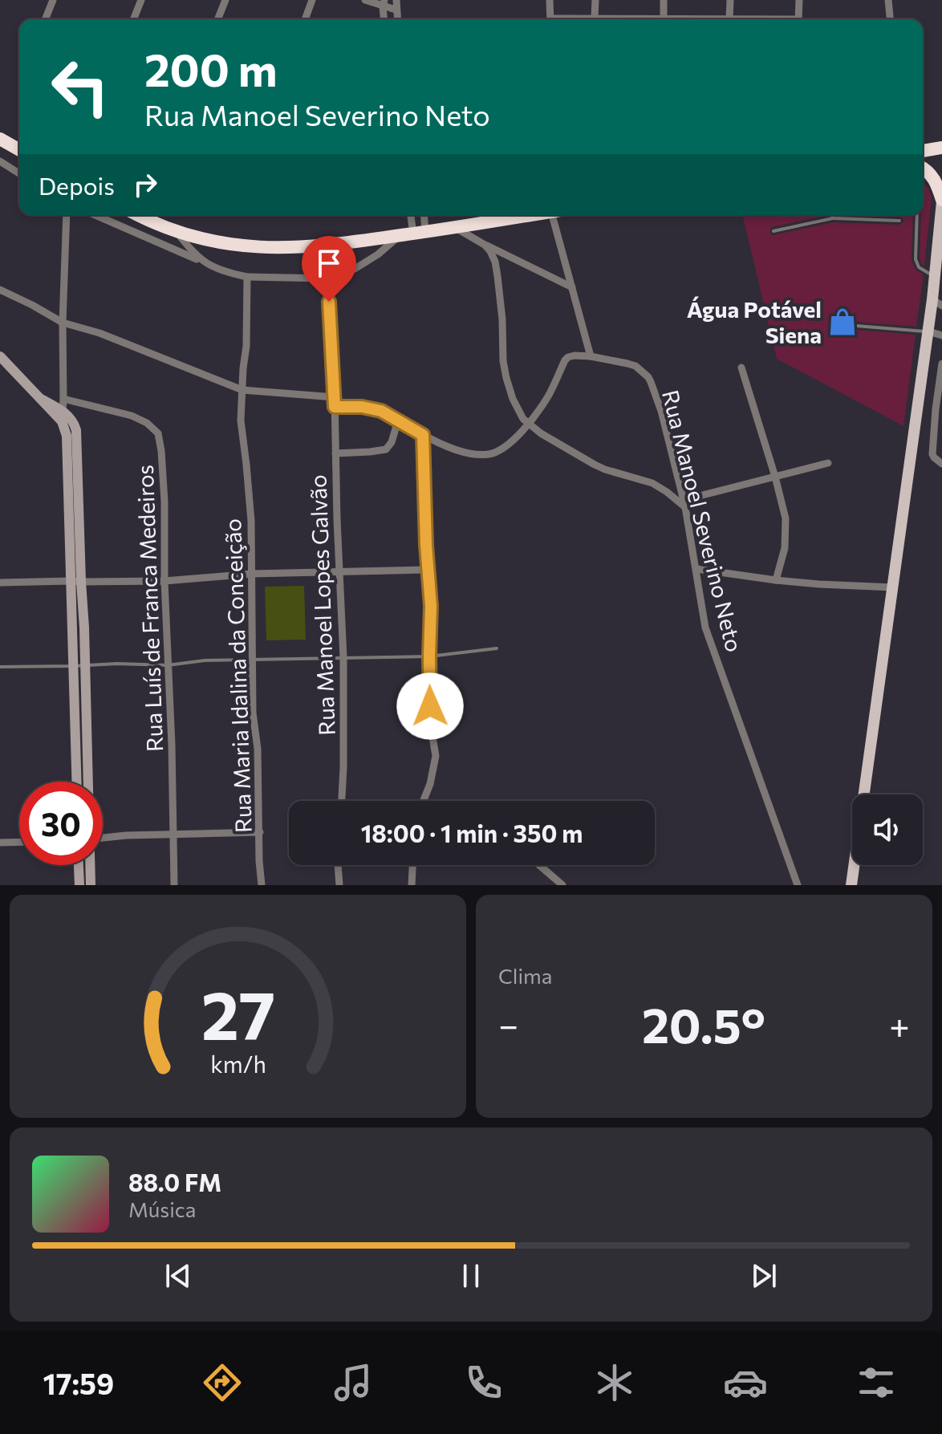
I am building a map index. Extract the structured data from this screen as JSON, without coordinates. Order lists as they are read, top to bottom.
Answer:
{
  "streets": {
    "street": [
      "Rua Manoel Severino Neto",
      "Rua Manoel Lopes Galvão",
      "Rua Luís de Franca Medeiros",
      "Rua Maria Idalina da Conceição"
    ]
  },
  "crossings": [
    ["Rua Manoel Severino Neto", "Rua Manoel Lopes Galvão"]
  ],
  "places": {
    "shop": ["Água Potável Siena"]
  },
  "page": {
    "turn": ["200 m", "Rua Manoel Severino Neto"],
    "then": "Depois",
    "limit": "30",
    "trip": "18:00 · 1 min · 350 m",
    "tile": "Clima",
    "heat": ["−", "20.5°", "+"],
    "song": ["88.0 FM", "Música"],
    "tabs": "17:59",
    "gauge": ["27", "km/h"]
  }
}
